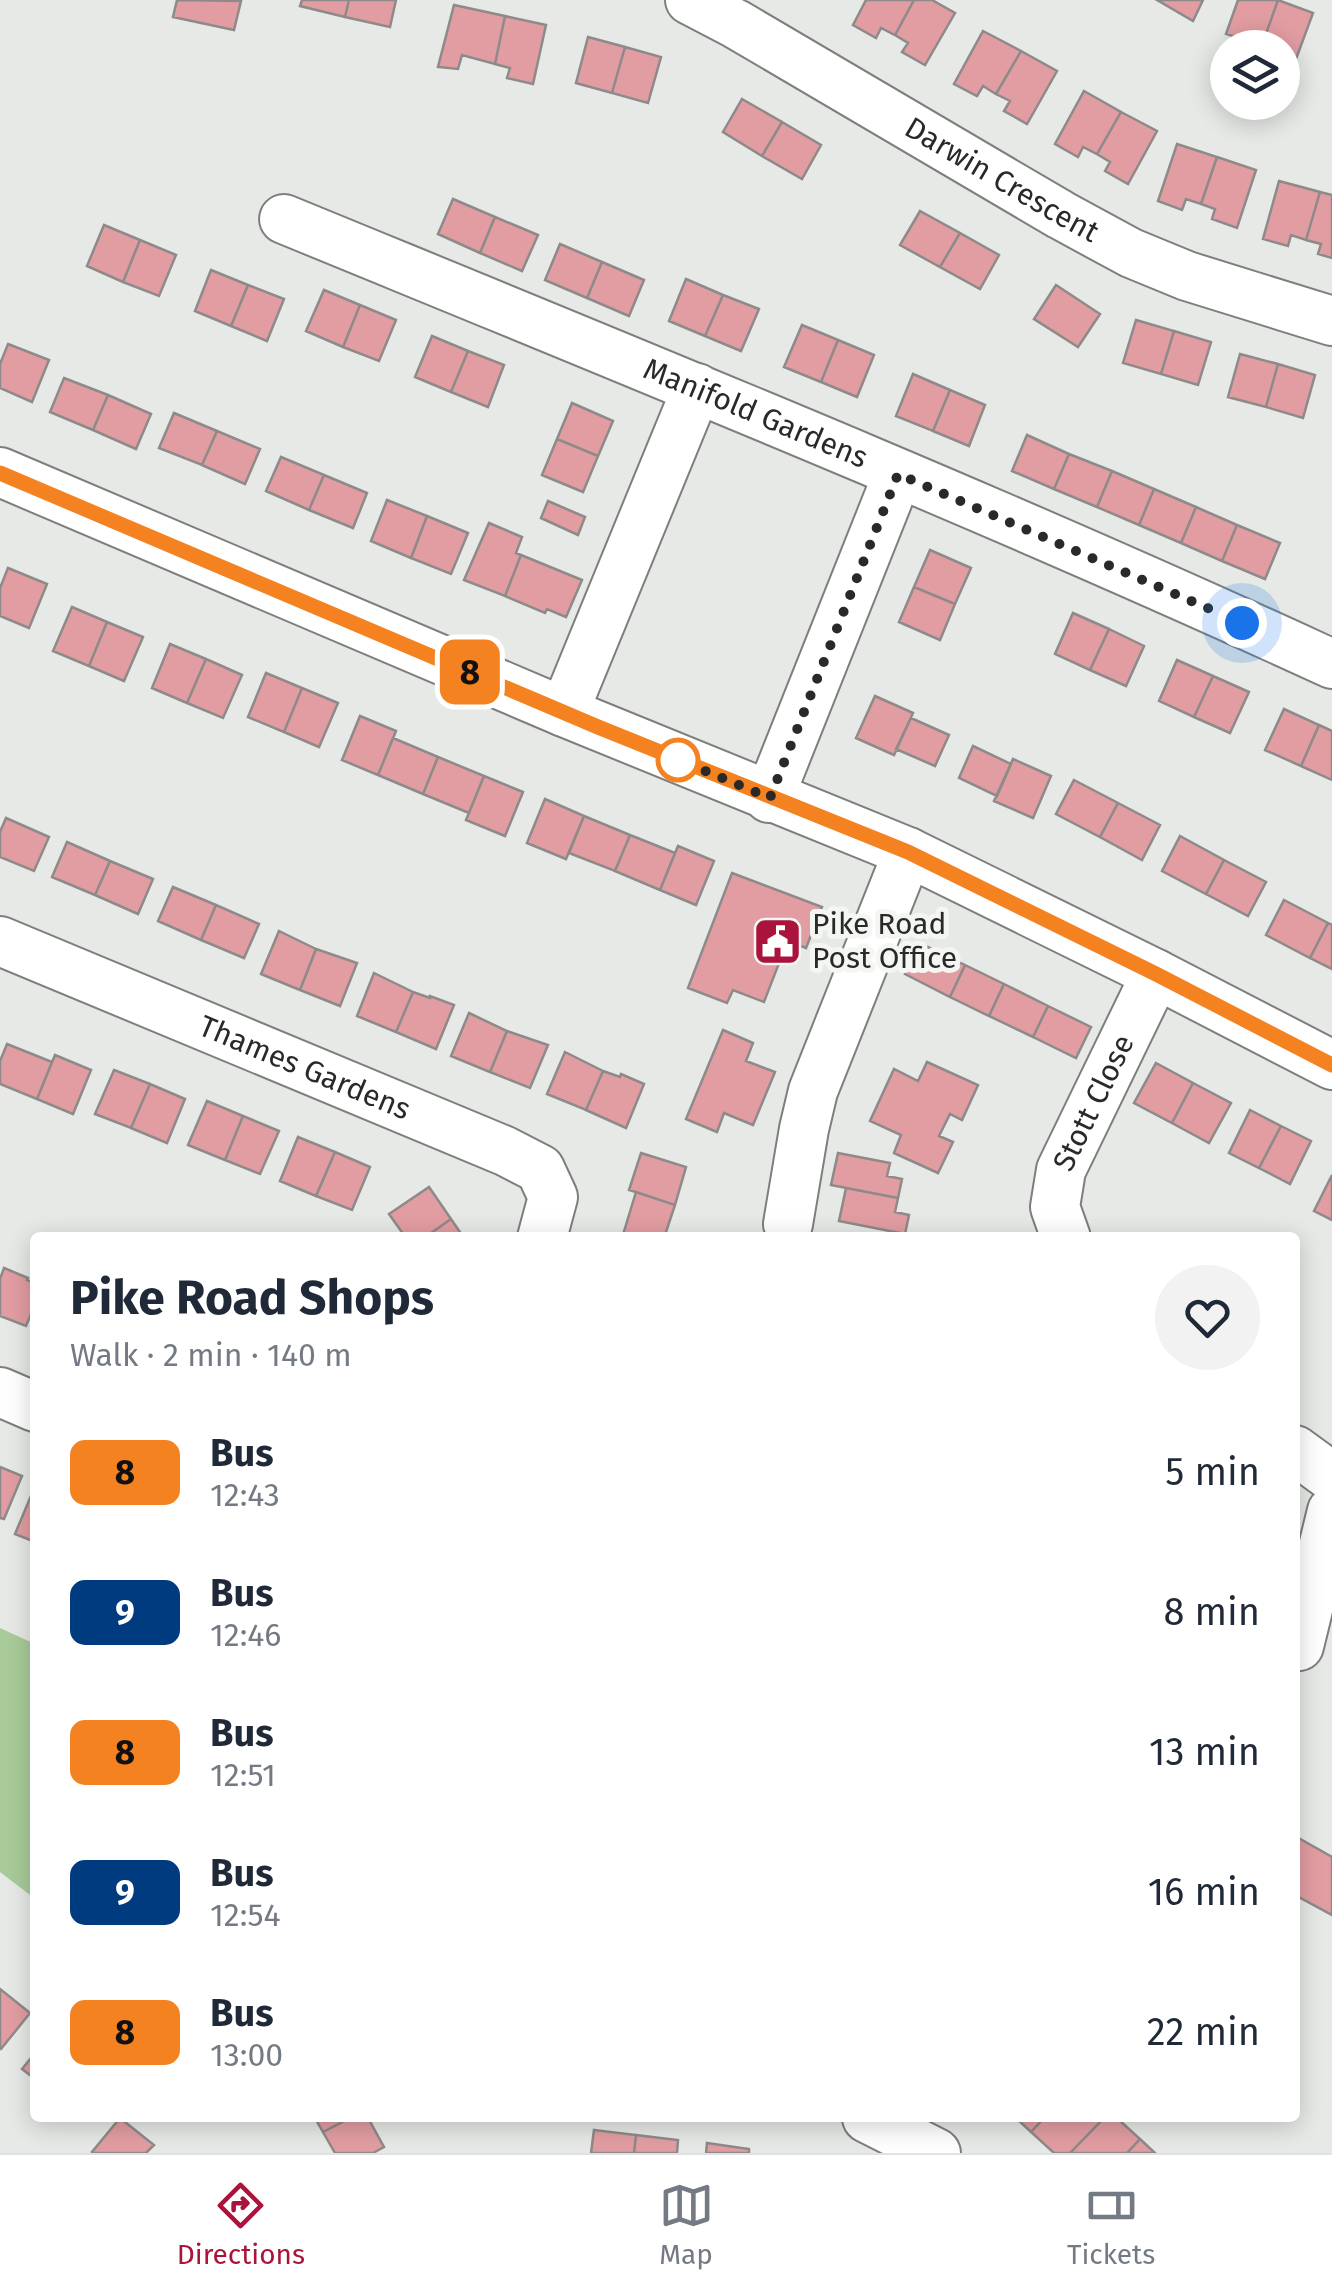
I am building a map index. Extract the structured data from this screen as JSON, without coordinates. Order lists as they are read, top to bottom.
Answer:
{
  "streets": {
    "street": [
      "Darwin Crescent",
      "Manifold Gardens",
      "Thames Gardens",
      "Stott Close"
    ]
  },
  "places": {
    "public building": ["Pike Road Post Office"]
  },
  "lines": ["bus line 8"],
  "page": {
    "on_map": "8",
    "heading": ["Pike Road Shops", "Walk · 2 min · 140 m"],
    "list": [
      {
        "mark": "8",
        "name": "Bus",
        "note": "12:43",
        "value": "5 min"
      },
      {
        "mark": "9",
        "name": "Bus",
        "note": "12:46",
        "value": "8 min"
      },
      {
        "mark": "8",
        "name": "Bus",
        "note": "12:51",
        "value": "13 min"
      },
      {
        "mark": "9",
        "name": "Bus",
        "note": "12:54",
        "value": "16 min"
      },
      {
        "mark": "8",
        "name": "Bus",
        "note": "13:00",
        "value": "22 min"
      }
    ],
    "tabs": ["Directions", "Map", "Tickets"]
  }
}
